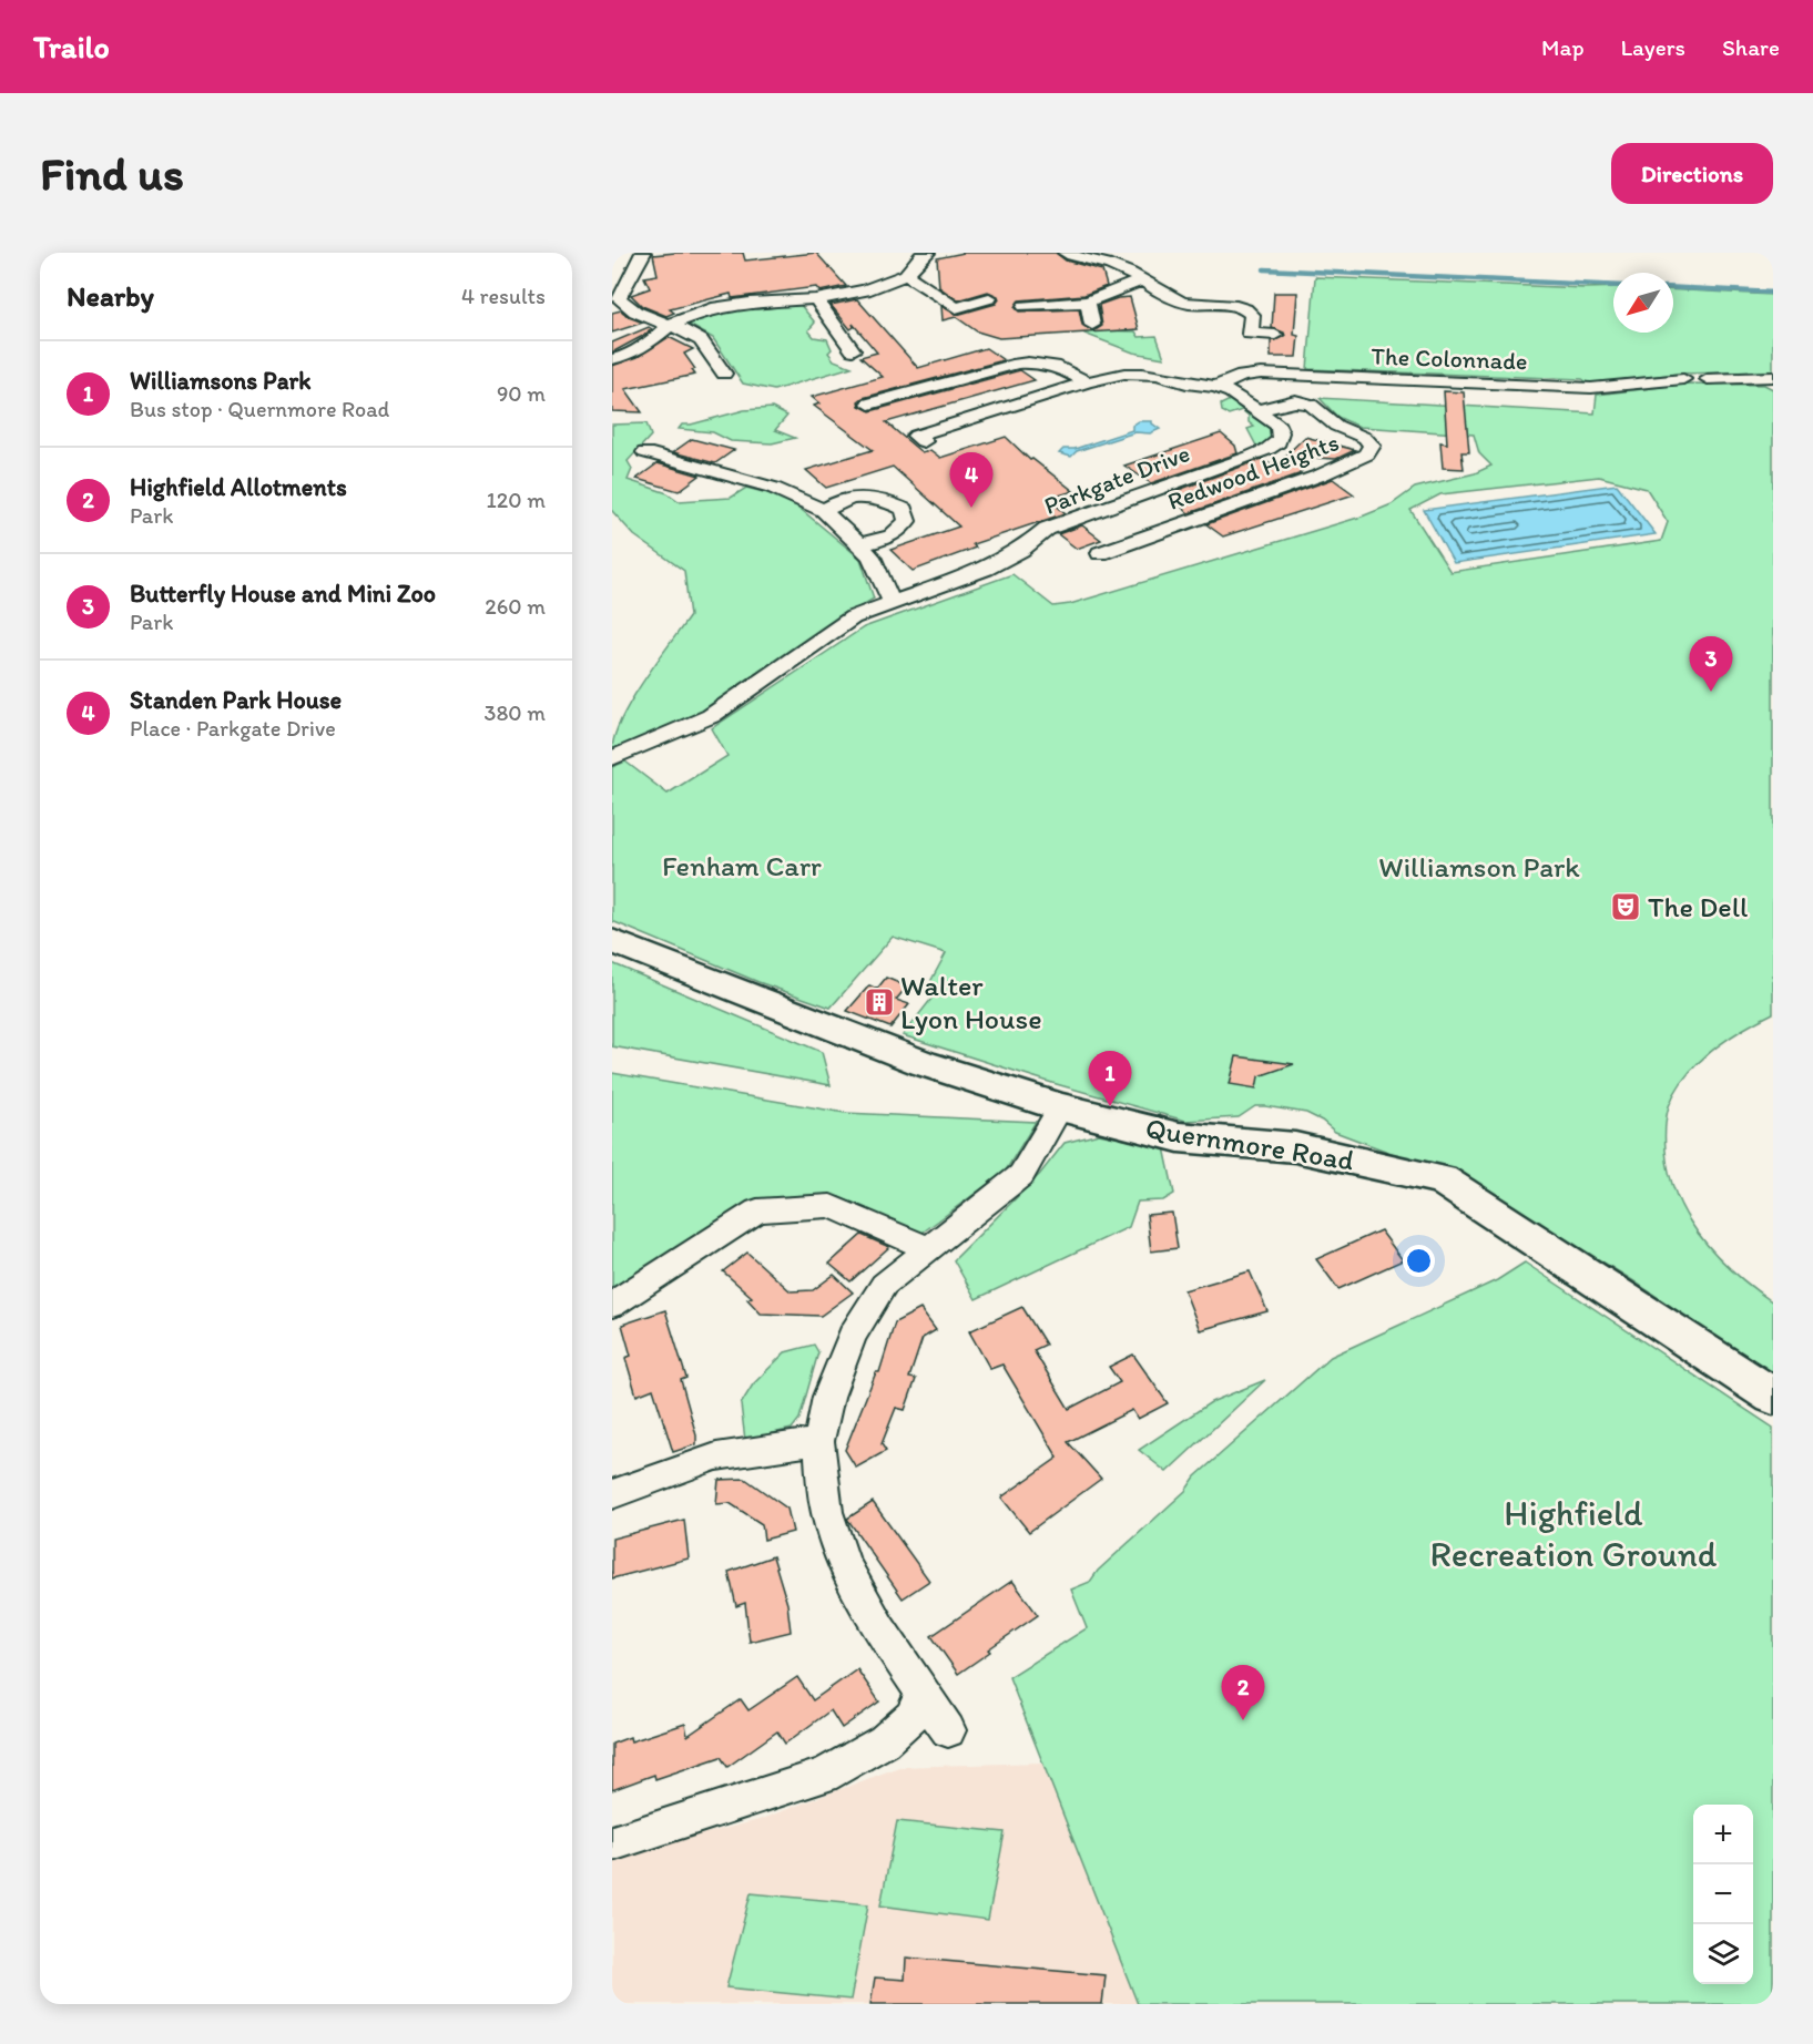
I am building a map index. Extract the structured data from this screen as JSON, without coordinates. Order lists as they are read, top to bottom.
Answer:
{
  "streets": {
    "street": [
      "The Colonnade",
      "Redwood Heights",
      "Parkgate Drive",
      "Quernmore Road"
    ]
  },
  "crossings": [
    ["The Colonnade", "Parkgate Drive"],
    ["Redwood Heights", "Parkgate Drive"]
  ],
  "parks": ["Fenham Carr", "Williamson Park", "Highfield Recreation Ground"],
  "places": {
    "theatre": ["The Dell"],
    "building": ["Walter Lyon House"]
  },
  "north": "bottom left",
  "page": {
    "header": "Trailo",
    "nav": ["Map", "Layers", "Share"],
    "buttons": "Directions",
    "title": "Find us",
    "heading": ["Nearby", "4 results"],
    "list": [
      {
        "mark": "1",
        "name": "Williamsons Park",
        "note": "Bus stop · Quernmore Road",
        "value": "90 m"
      },
      {
        "mark": "2",
        "name": "Highfield Allotments",
        "note": "Park",
        "value": "120 m"
      },
      {
        "mark": "3",
        "name": "Butterfly House and Mini Zoo",
        "note": "Park",
        "value": "260 m"
      },
      {
        "mark": "4",
        "name": "Standen Park House",
        "note": "Place · Parkgate Drive",
        "value": "380 m"
      }
    ],
    "pins": [
      "4",
      "3",
      "1",
      "2"
    ],
    "map_buttons": ["+", "−"]
  }
}
